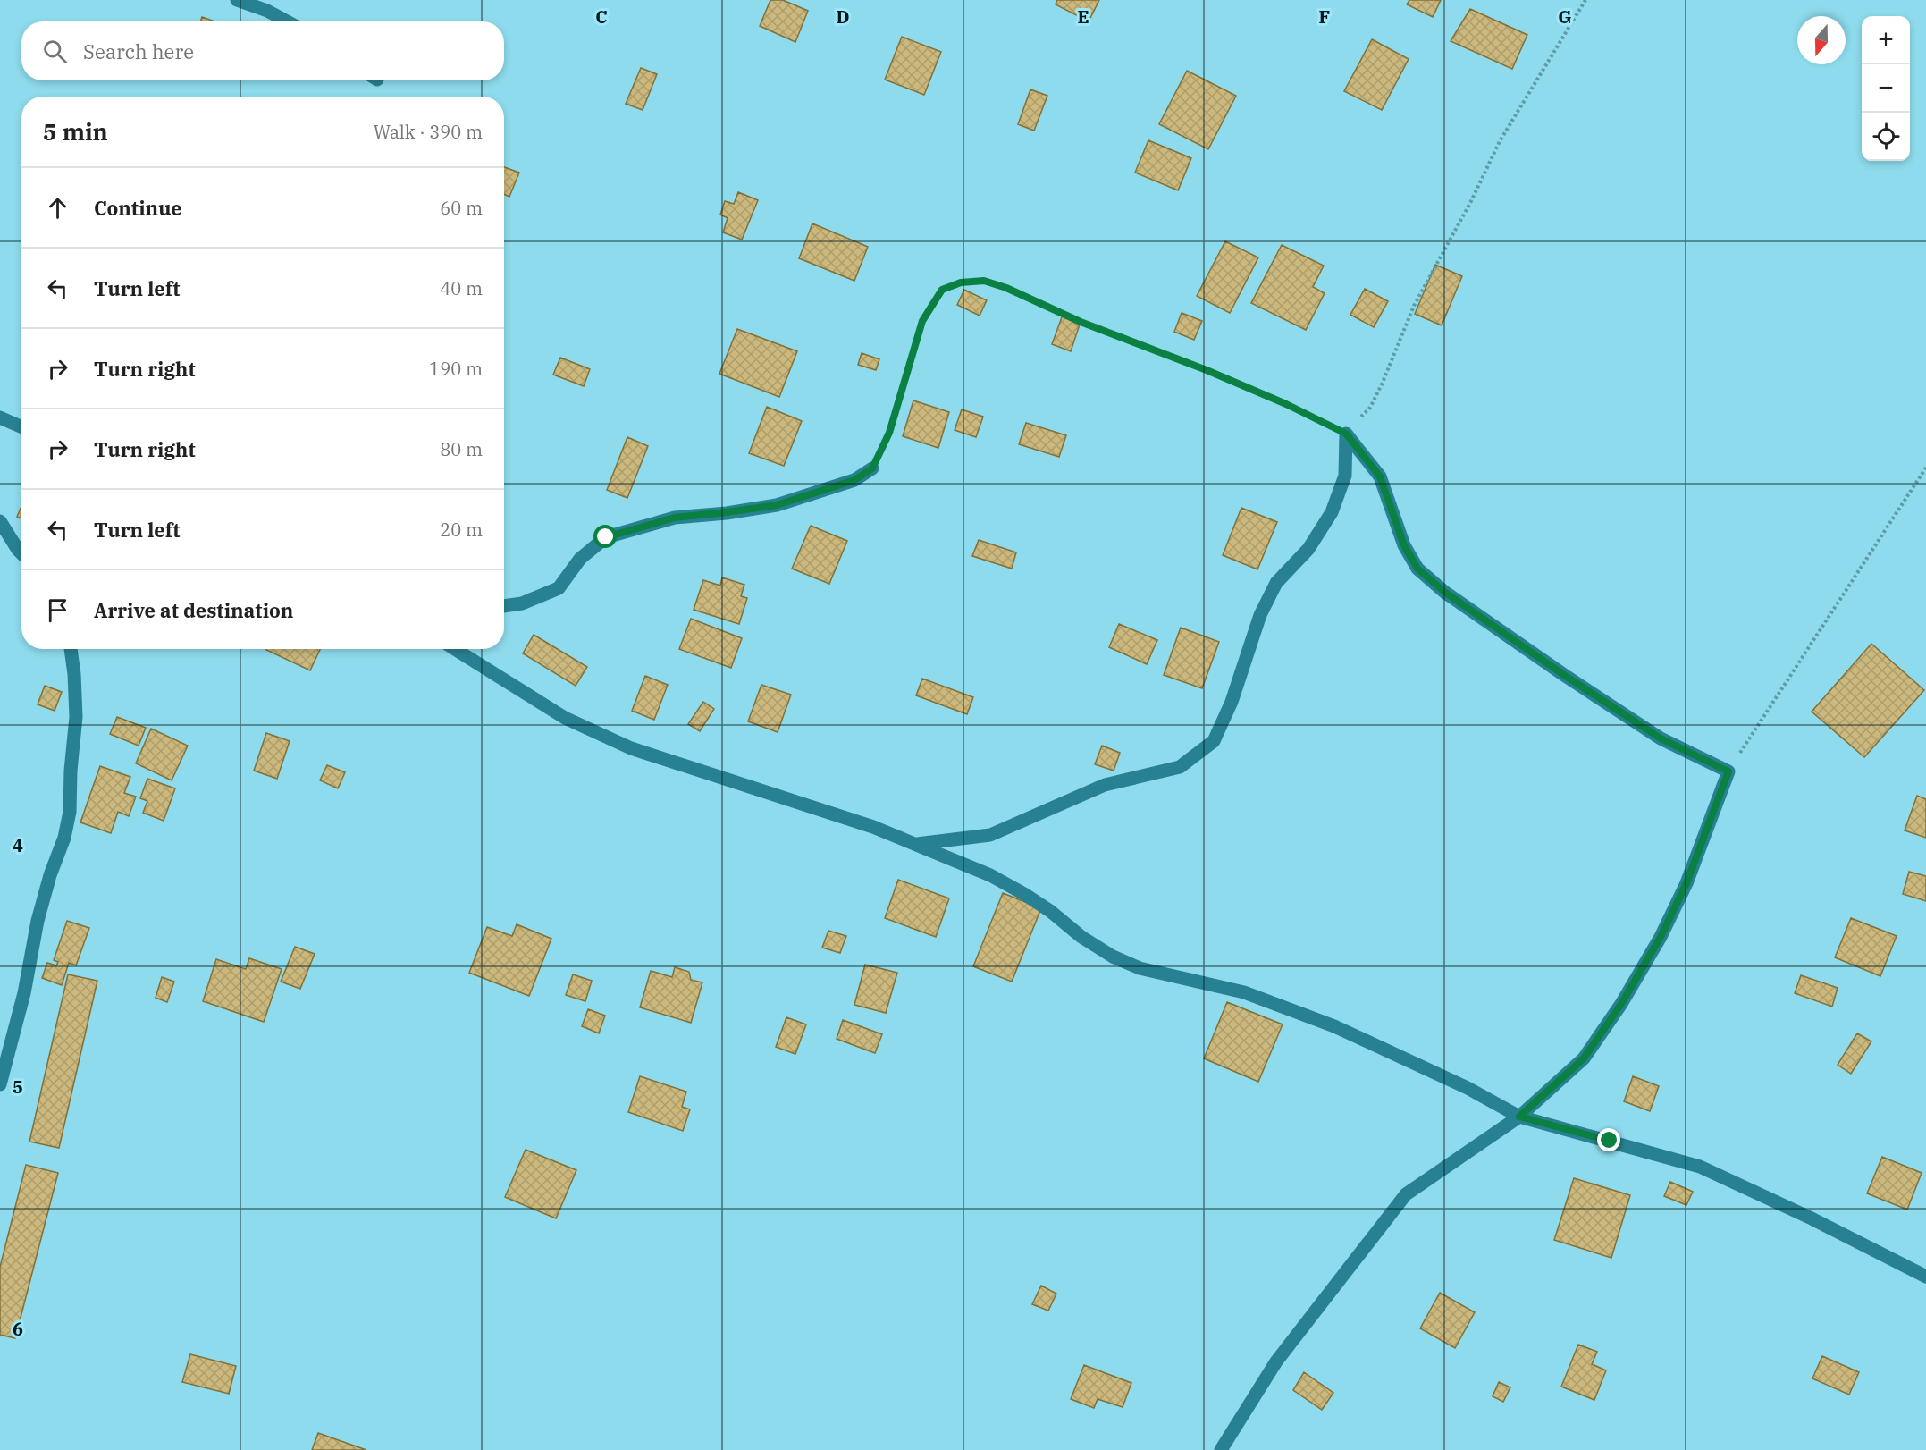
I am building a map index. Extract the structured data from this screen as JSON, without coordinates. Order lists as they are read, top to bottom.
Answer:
{
  "north": "bottom",
  "page": {
    "map_buttons": ["+", "−"],
    "search": "Search here",
    "heading": ["5 min", "Walk · 390 m"],
    "list": [
      ["Continue", "60 m"],
      ["Turn left", "40 m"],
      ["Turn right", "190 m"],
      ["Turn right", "80 m"],
      ["Turn left", "20 m"],
      "Arrive at destination"
    ]
  },
  "grid": {
    "columns": [
      "C",
      "D",
      "E",
      "F",
      "G"
    ],
    "rows": ["4", "5", "6"]
  }
}
